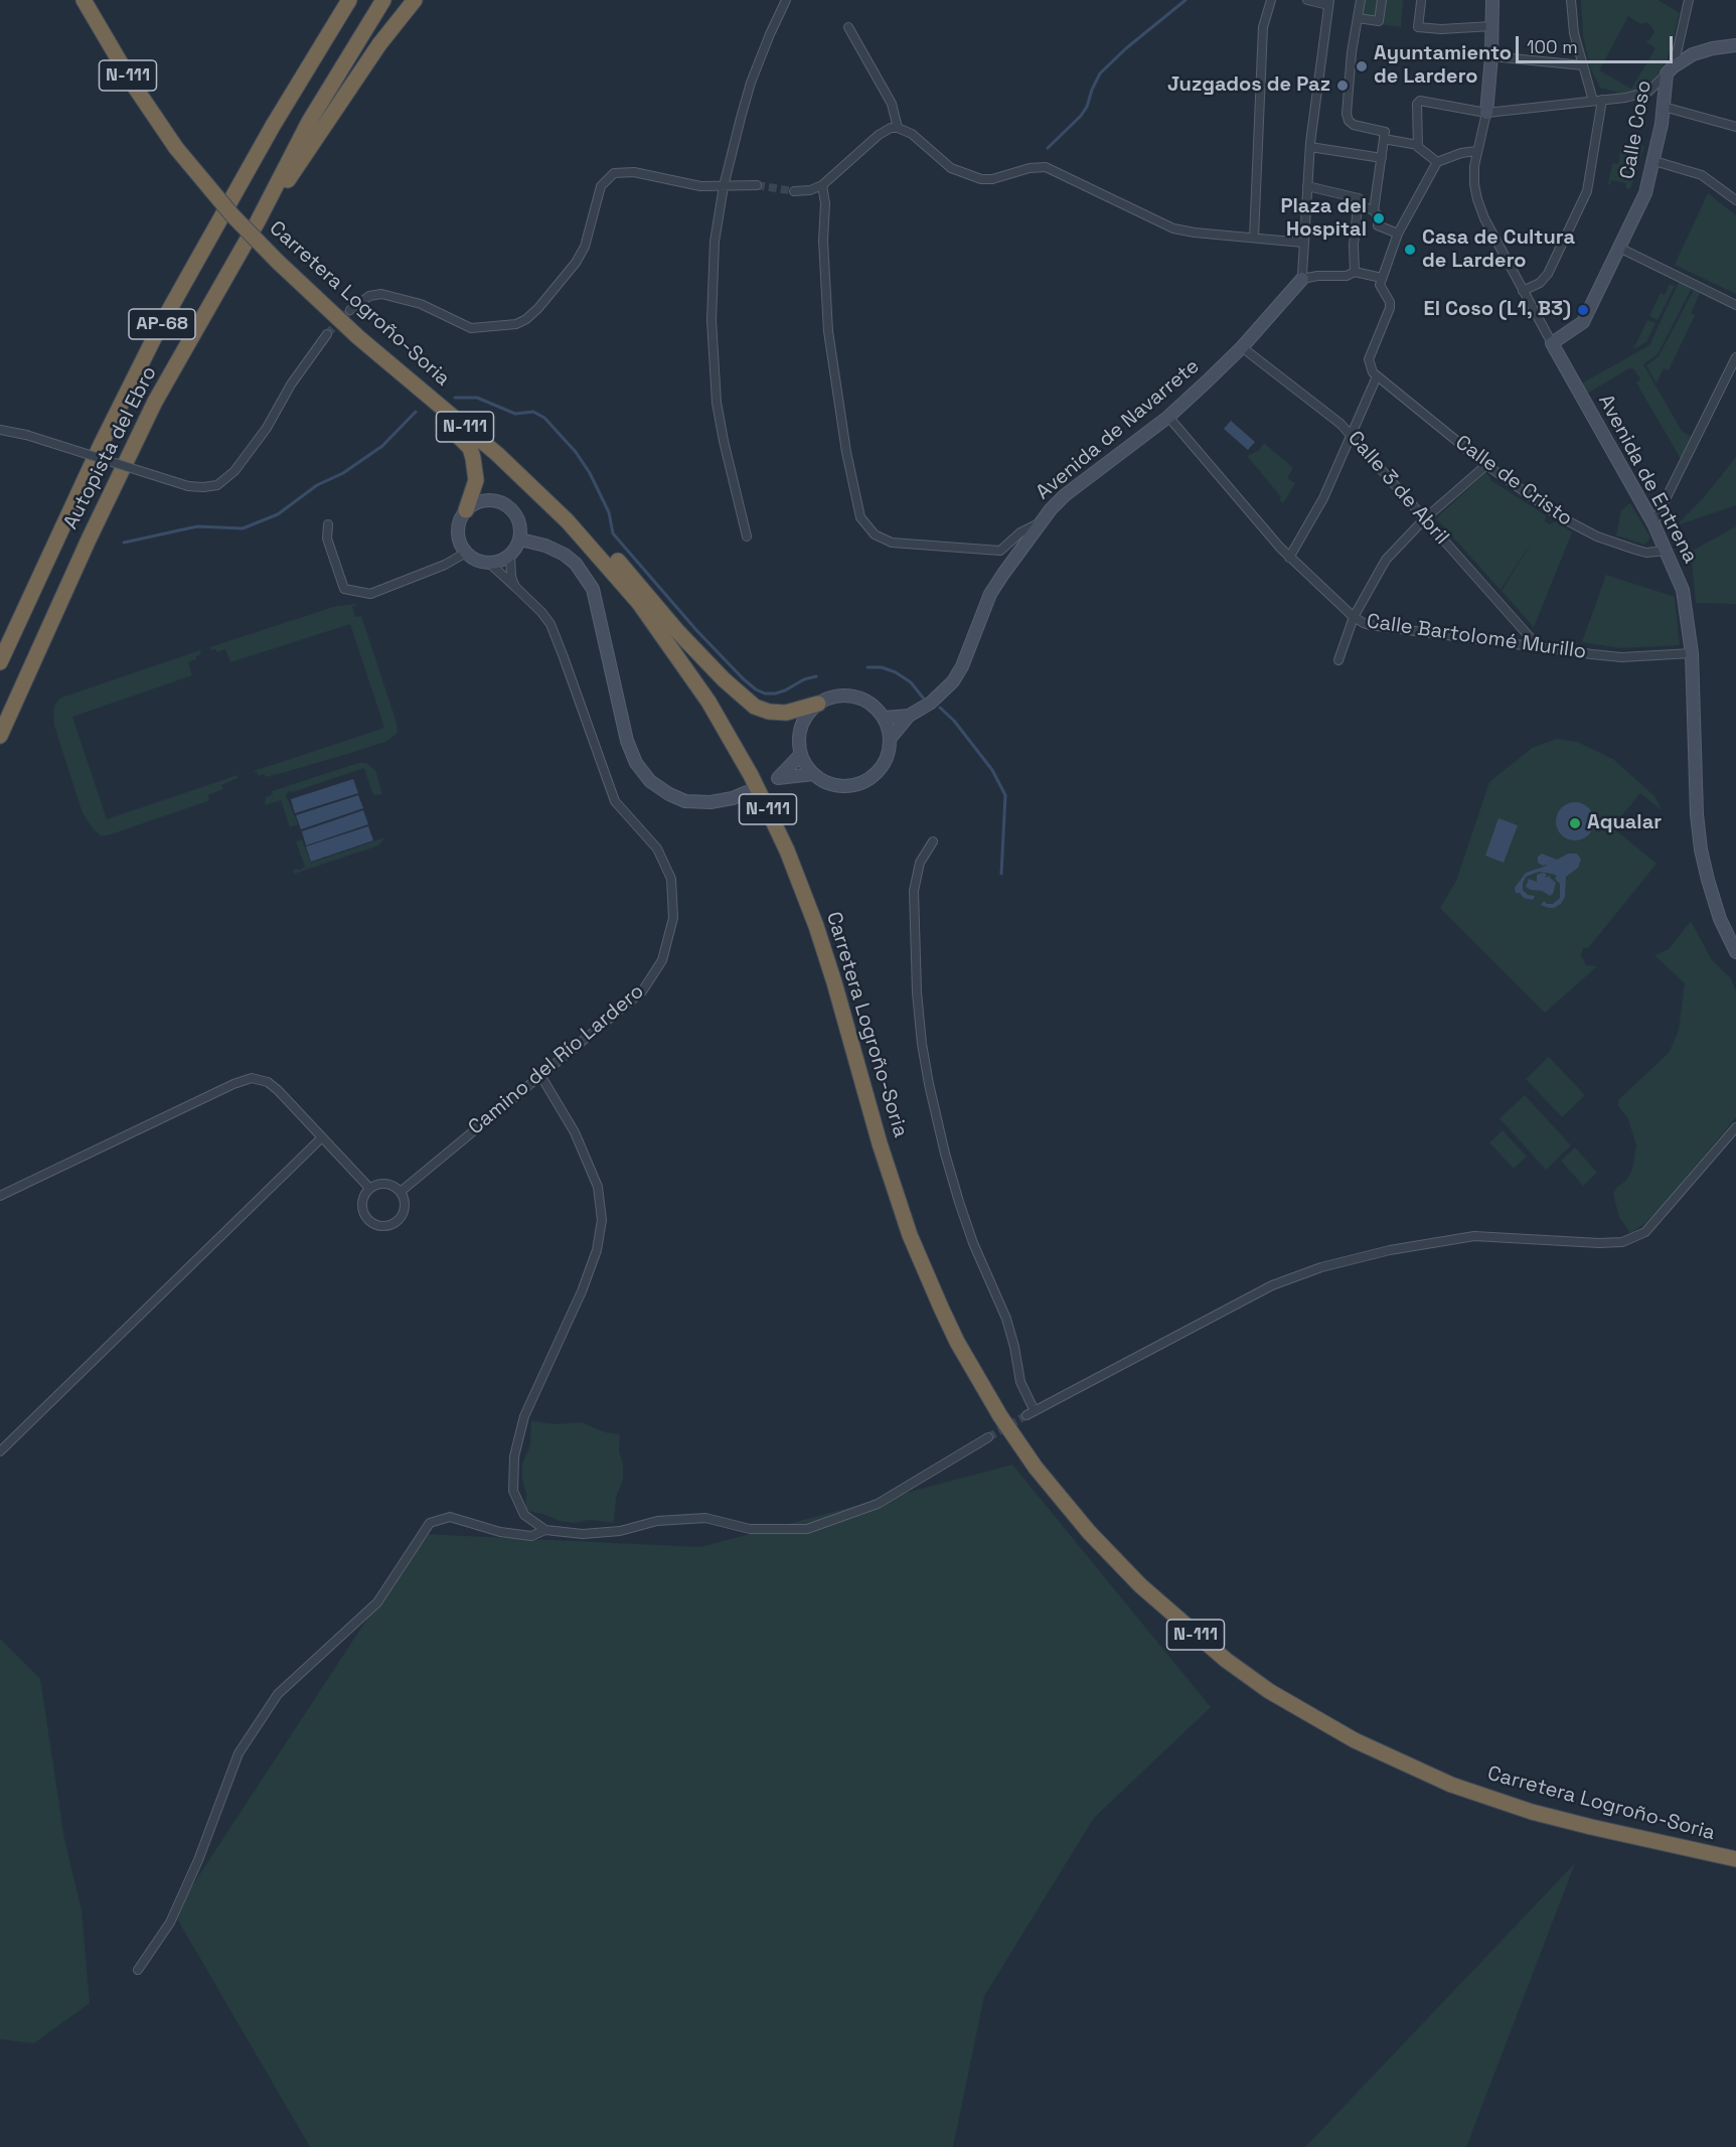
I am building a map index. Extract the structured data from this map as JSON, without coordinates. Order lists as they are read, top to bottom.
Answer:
{
  "streets": {
    "highway": [
      "N-111",
      "Carretera Logroño-Soria",
      "AP-68",
      "Autopista del Ebro"
    ],
    "street": [
      "Calle Coso",
      "Avenida de Navarrete",
      "Avenida de Entrena",
      "Calle de Cristo",
      "Calle 3 de Abril",
      "Calle Bartolomé Murillo",
      "Camino del Río Lardero"
    ]
  },
  "crossings": [
    ["Calle Coso", "Avenida de Entrena"],
    ["Avenida de Navarrete", "Calle 3 de Abril"],
    ["Avenida de Navarrete", "Calle Bartolomé Murillo"],
    ["Avenida de Entrena", "Calle de Cristo"],
    ["Avenida de Entrena", "Calle Bartolomé Murillo"],
    ["Calle 3 de Abril", "Calle Bartolomé Murillo"]
  ],
  "places": [
    "Ayuntamiento de Lardero",
    "Juzgados de Paz",
    "Plaza del Hospital",
    "Casa de Cultura de Lardero",
    "El Coso (L1, B3)",
    "Aqualar"
  ],
  "scale_bar": "100 m"
}
